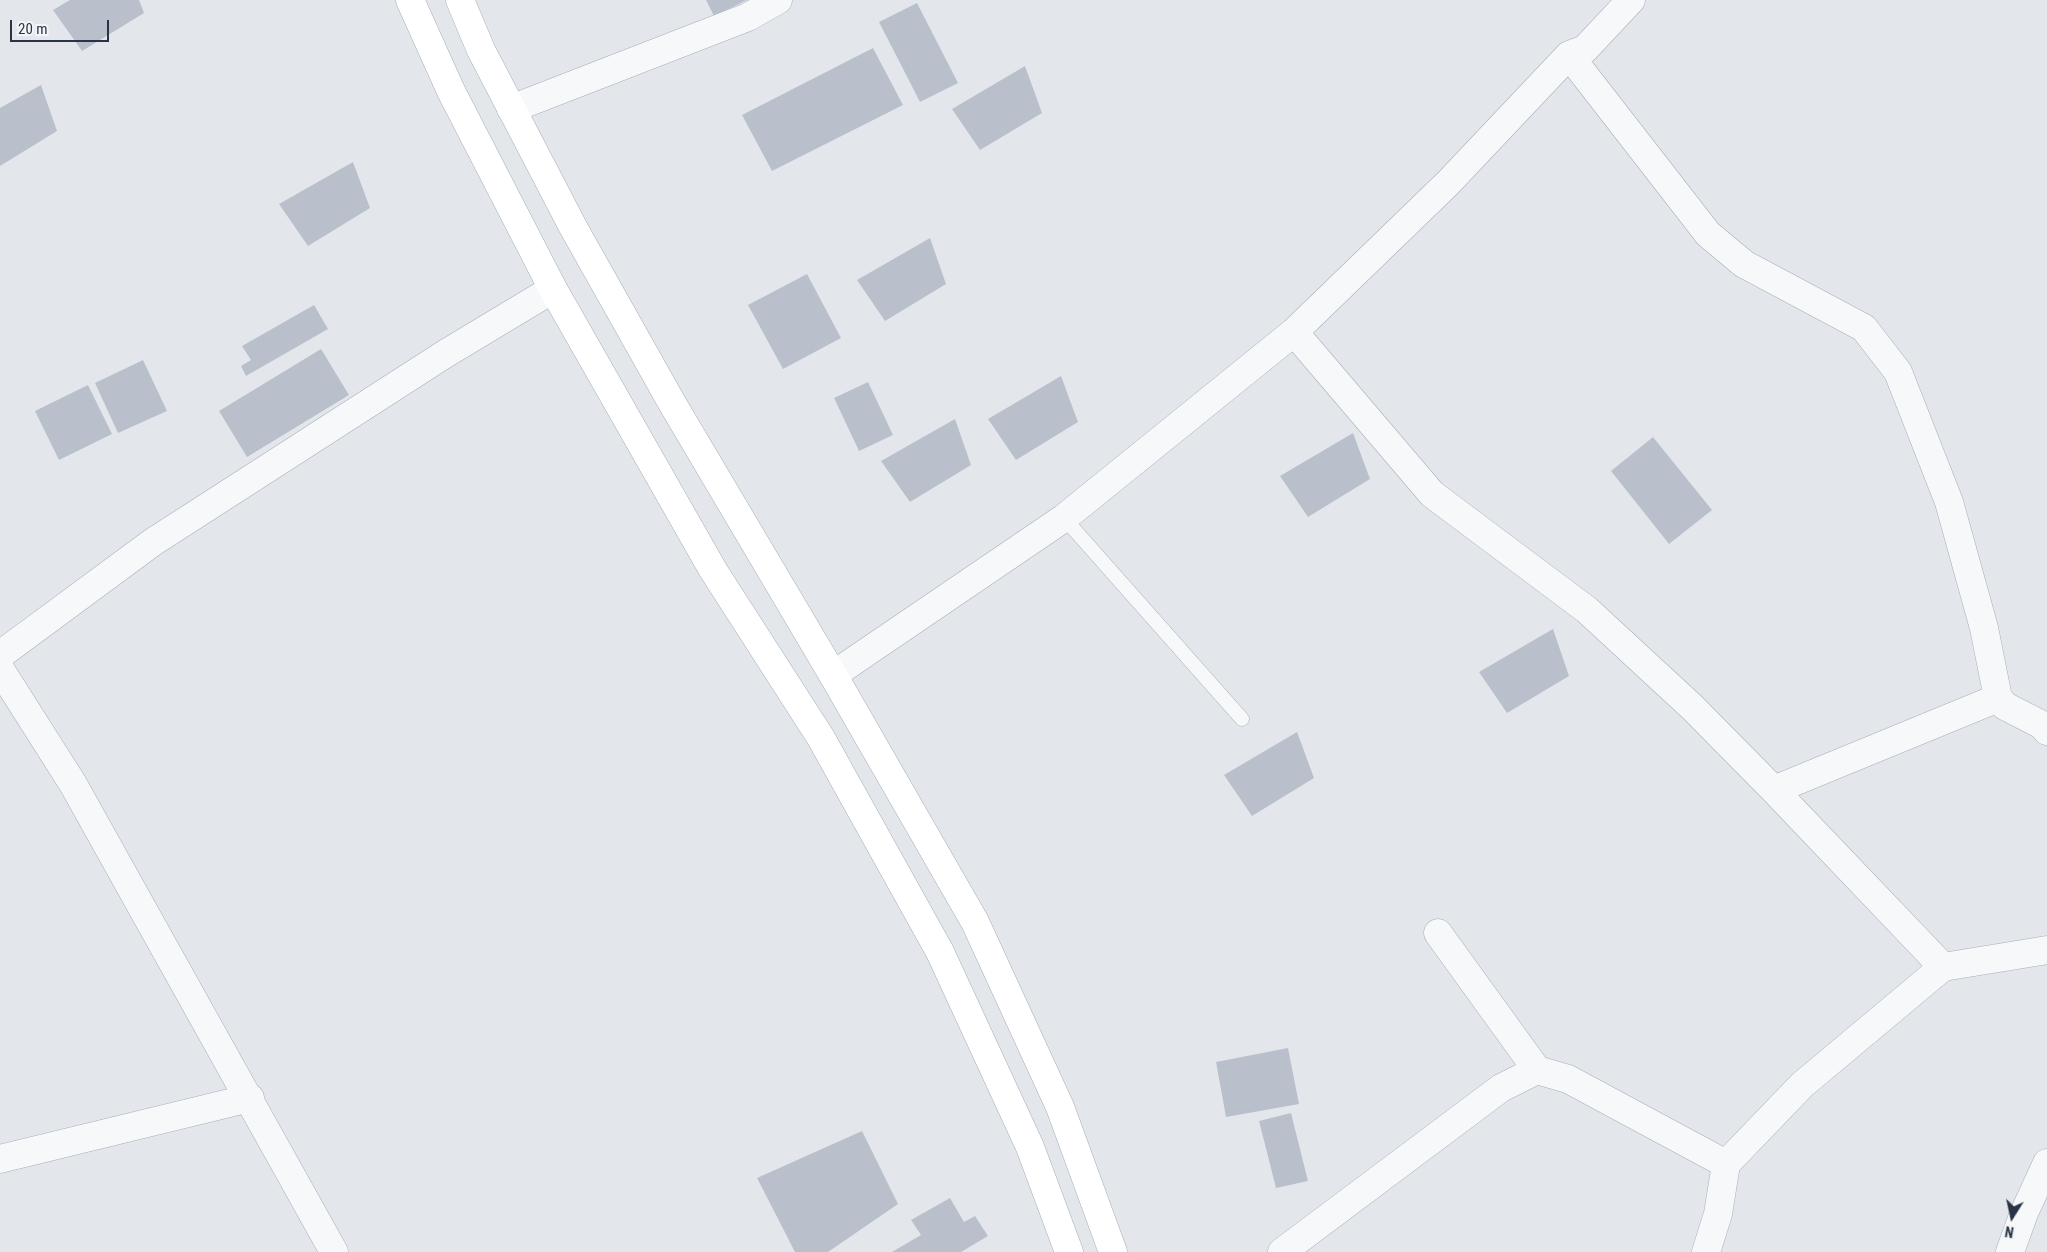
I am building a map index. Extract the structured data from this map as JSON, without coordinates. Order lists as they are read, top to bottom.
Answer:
{
  "scale_bar": "20 m",
  "north": "bottom"
}
